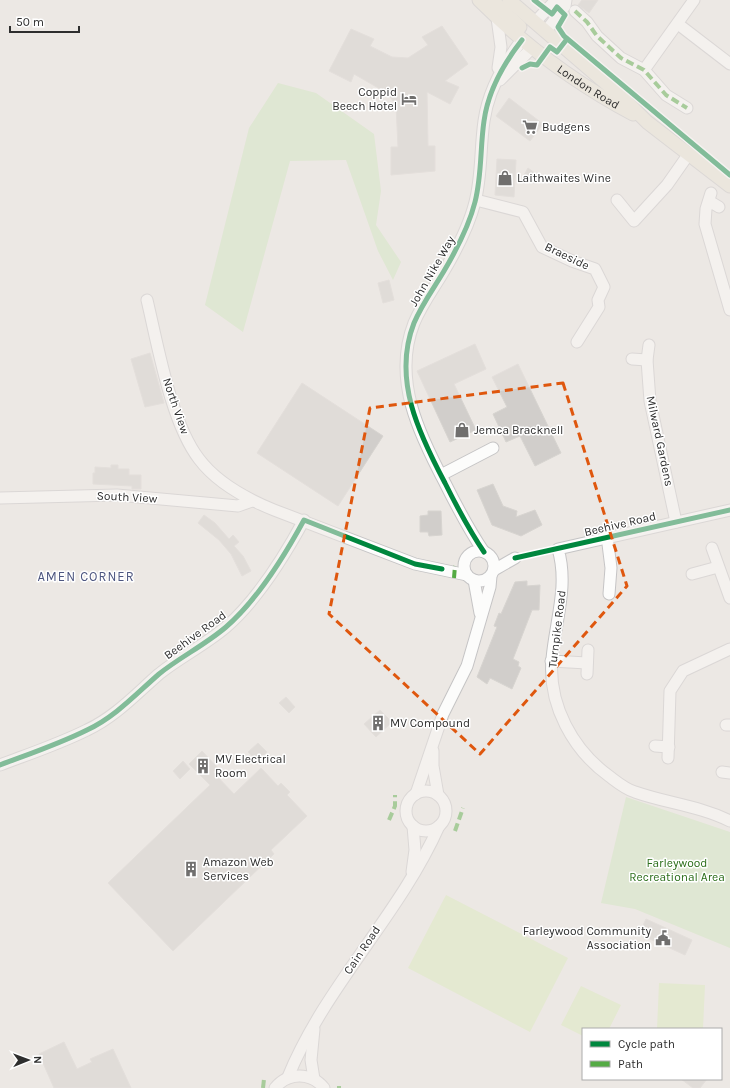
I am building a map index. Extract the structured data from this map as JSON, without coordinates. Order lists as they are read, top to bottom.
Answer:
{
  "streets": {
    "main road": ["London Road"],
    "street": [
      "Braeside",
      "John Nike Way",
      "North View",
      "Milward Gardens",
      "South View",
      "Beehive Road",
      "Turnpike Road",
      "Cain Road"
    ]
  },
  "crossings": [
    ["London Road", "John Nike Way"],
    ["Braeside", "John Nike Way"],
    ["North View", "South View"],
    ["North View", "Beehive Road"],
    ["Milward Gardens", "Beehive Road"],
    ["Beehive Road", "Turnpike Road"]
  ],
  "districts": ["AMEN CORNER"],
  "parks": ["Farleywood Recreational Area"],
  "places": {
    "hotel": ["Coppid Beech Hotel"],
    "supermarket": ["Budgens"],
    "shop": ["Laithwaites Wine", "Jemca Bracknell"],
    "building": ["MV Compound", "MV Electrical Room", "Amazon Web Services"],
    "public building": ["Farleywood Community Association"]
  },
  "legend": ["Cycle path", "Path"],
  "scale_bar": "50 m",
  "north": "right"
}
